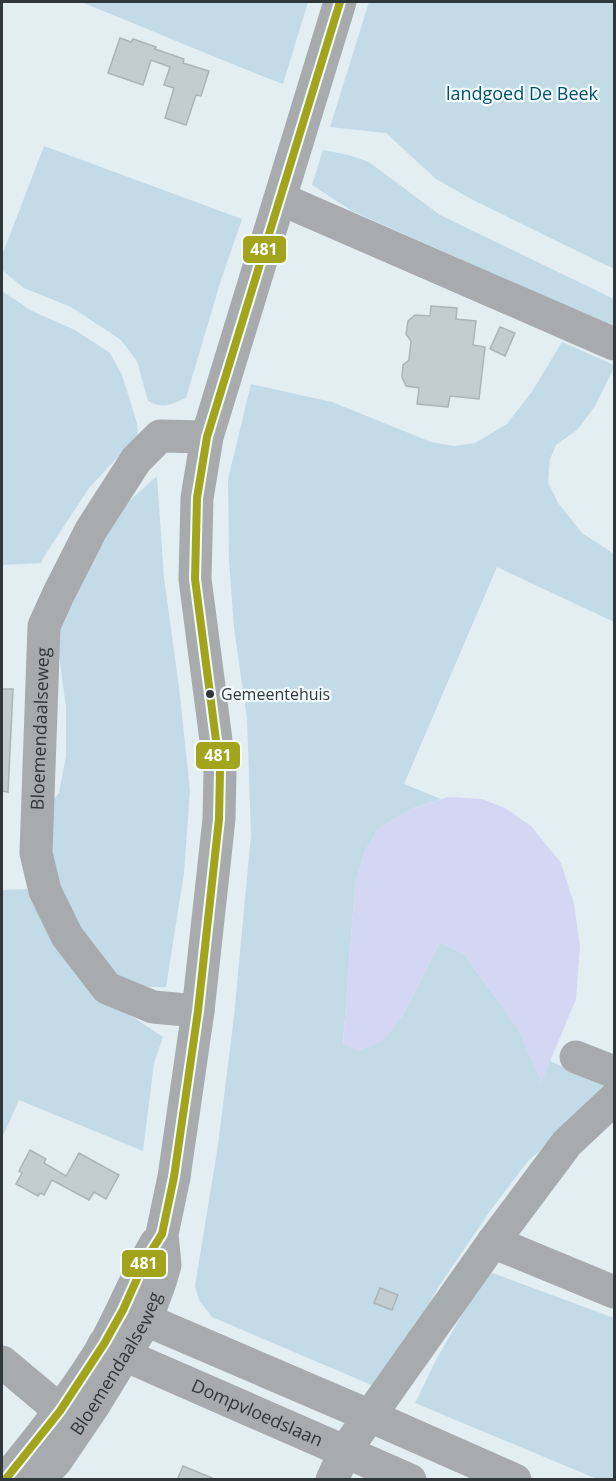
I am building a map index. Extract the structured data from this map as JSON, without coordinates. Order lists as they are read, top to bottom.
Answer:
{
  "streets": {
    "street": ["Bloemendaalseweg", "Dompvloedslaan"]
  },
  "crossings": [
    ["Bloemendaalseweg", "Dompvloedslaan"]
  ],
  "parks": ["landgoed De Beek"],
  "places": ["Gemeentehuis"],
  "lines": ["transit line 481"]
}
